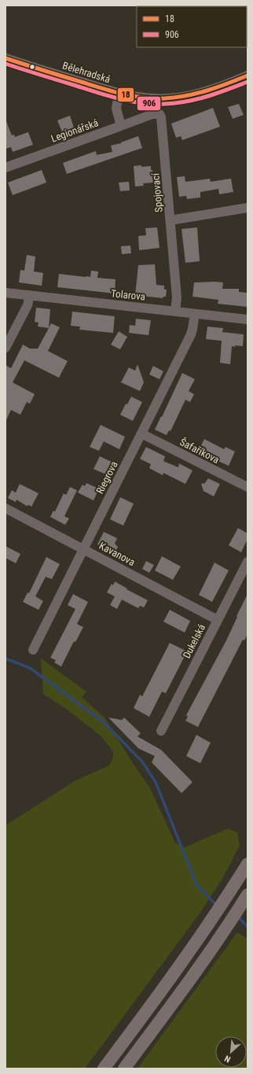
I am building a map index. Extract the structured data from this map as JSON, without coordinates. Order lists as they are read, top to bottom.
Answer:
{
  "streets": {
    "street": [
      "Bělehradská",
      "Legionářská",
      "Spojovací",
      "Tolarova",
      "Šafaříkova",
      "Riegrova",
      "Kavanova",
      "Dukelská"
    ]
  },
  "crossings": [
    ["Legionářská", "Spojovací"],
    ["Spojovací", "Tolarova"],
    ["Tolarova", "Riegrova"],
    ["Šafaříkova", "Riegrova"],
    ["Riegrova", "Kavanova"],
    ["Kavanova", "Dukelská"]
  ],
  "lines": ["transit line 18", "transit line 906"],
  "legend": ["18", "906"],
  "north": "bottom left"
}
